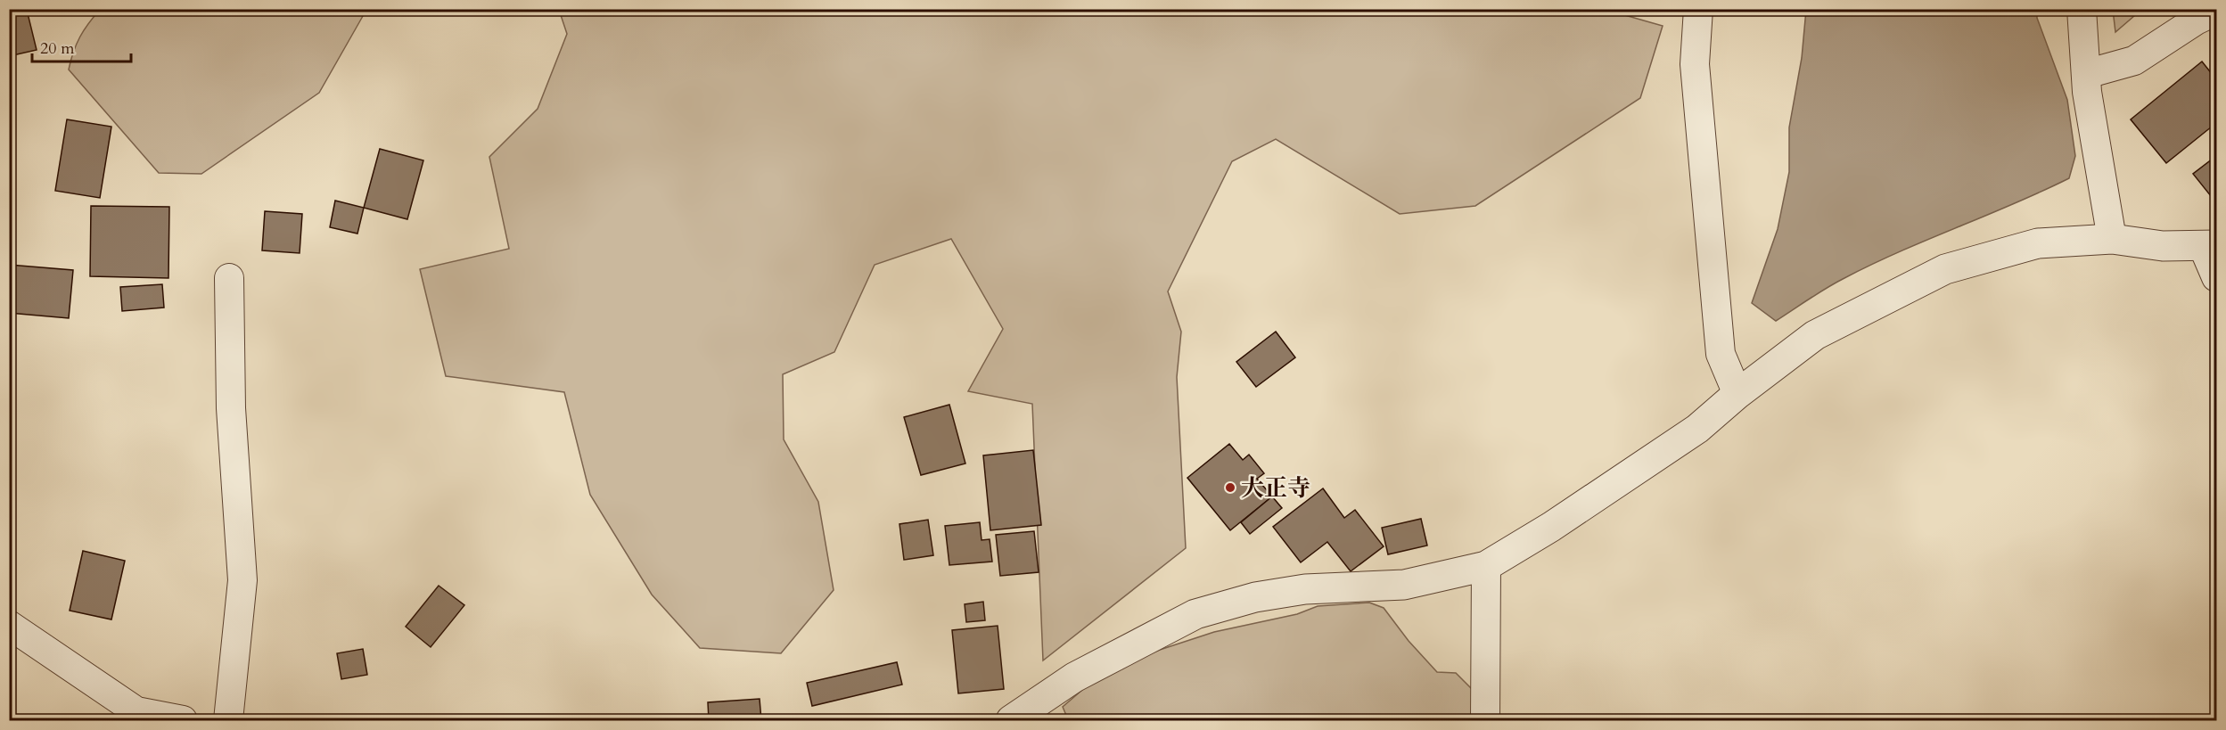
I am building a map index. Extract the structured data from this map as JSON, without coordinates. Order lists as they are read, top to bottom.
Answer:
{
  "places": ["大正寺"],
  "scale_bar": "20 m"
}
